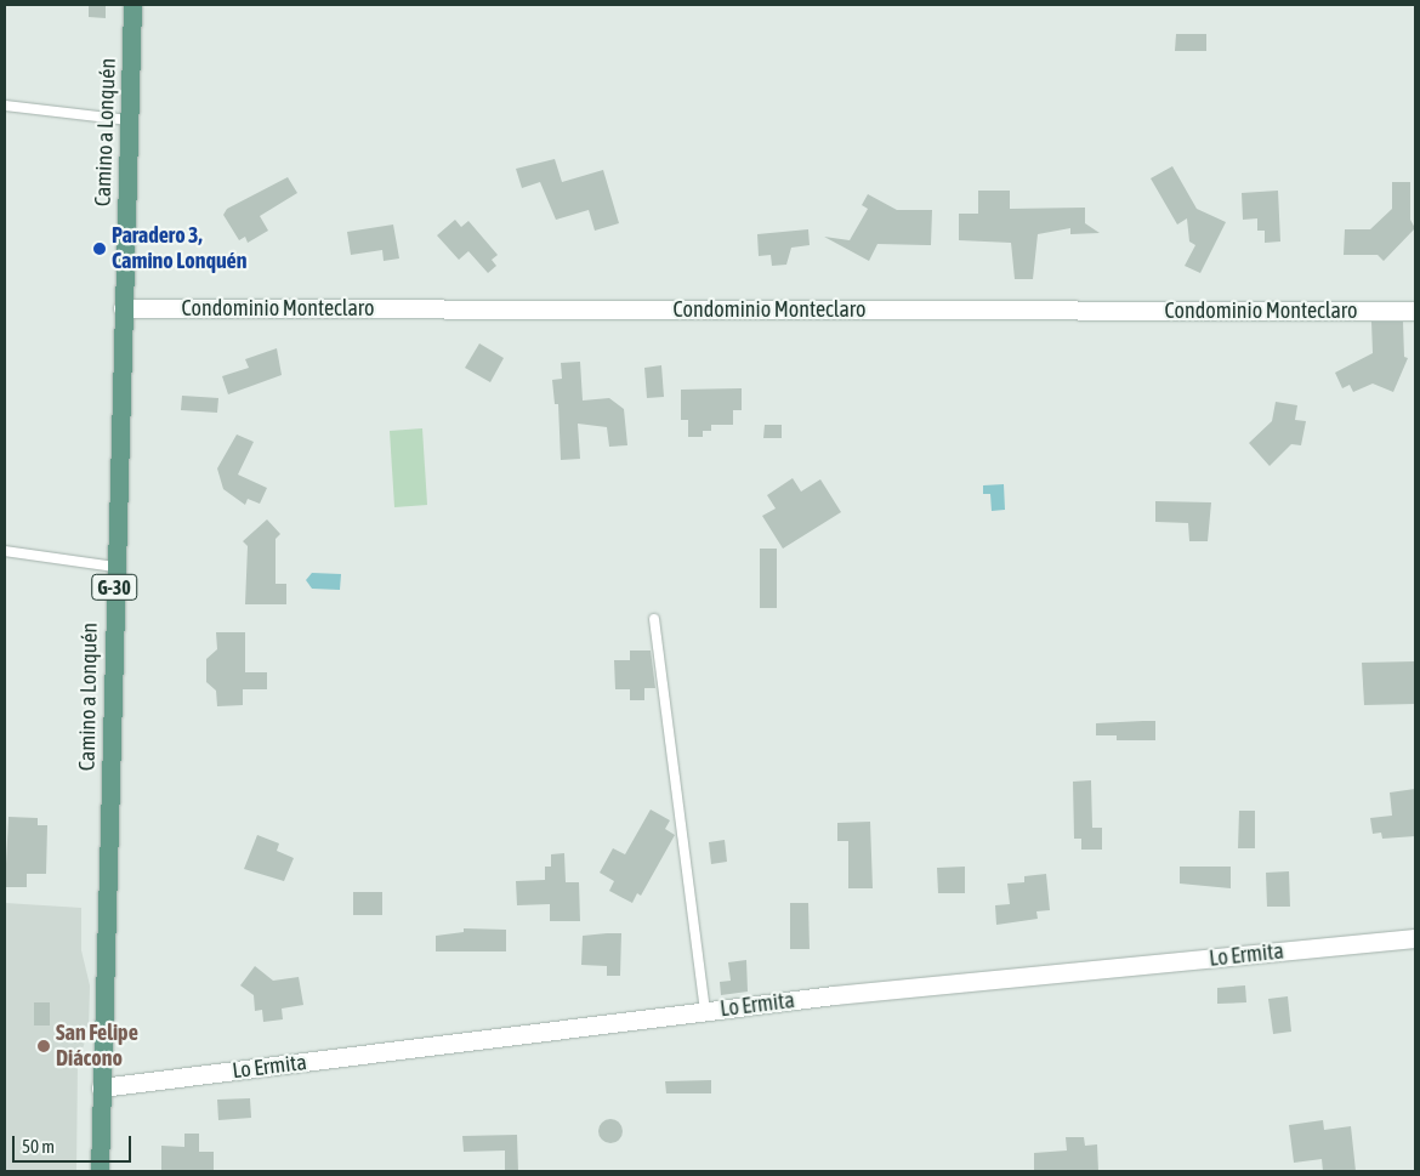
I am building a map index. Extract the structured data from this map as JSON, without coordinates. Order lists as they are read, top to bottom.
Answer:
{
  "streets": {
    "main road": ["Camino a Lonquén", "G-30"],
    "street": ["Condominio Monteclaro", "Lo Ermita"]
  },
  "crossings": [
    ["Camino a Lonquén", "Condominio Monteclaro"],
    ["Camino a Lonquén", "Lo Ermita"]
  ],
  "places": ["Paradero 3, Camino Lonquén", "San Felipe Diácono"],
  "scale_bar": "50 m"
}
